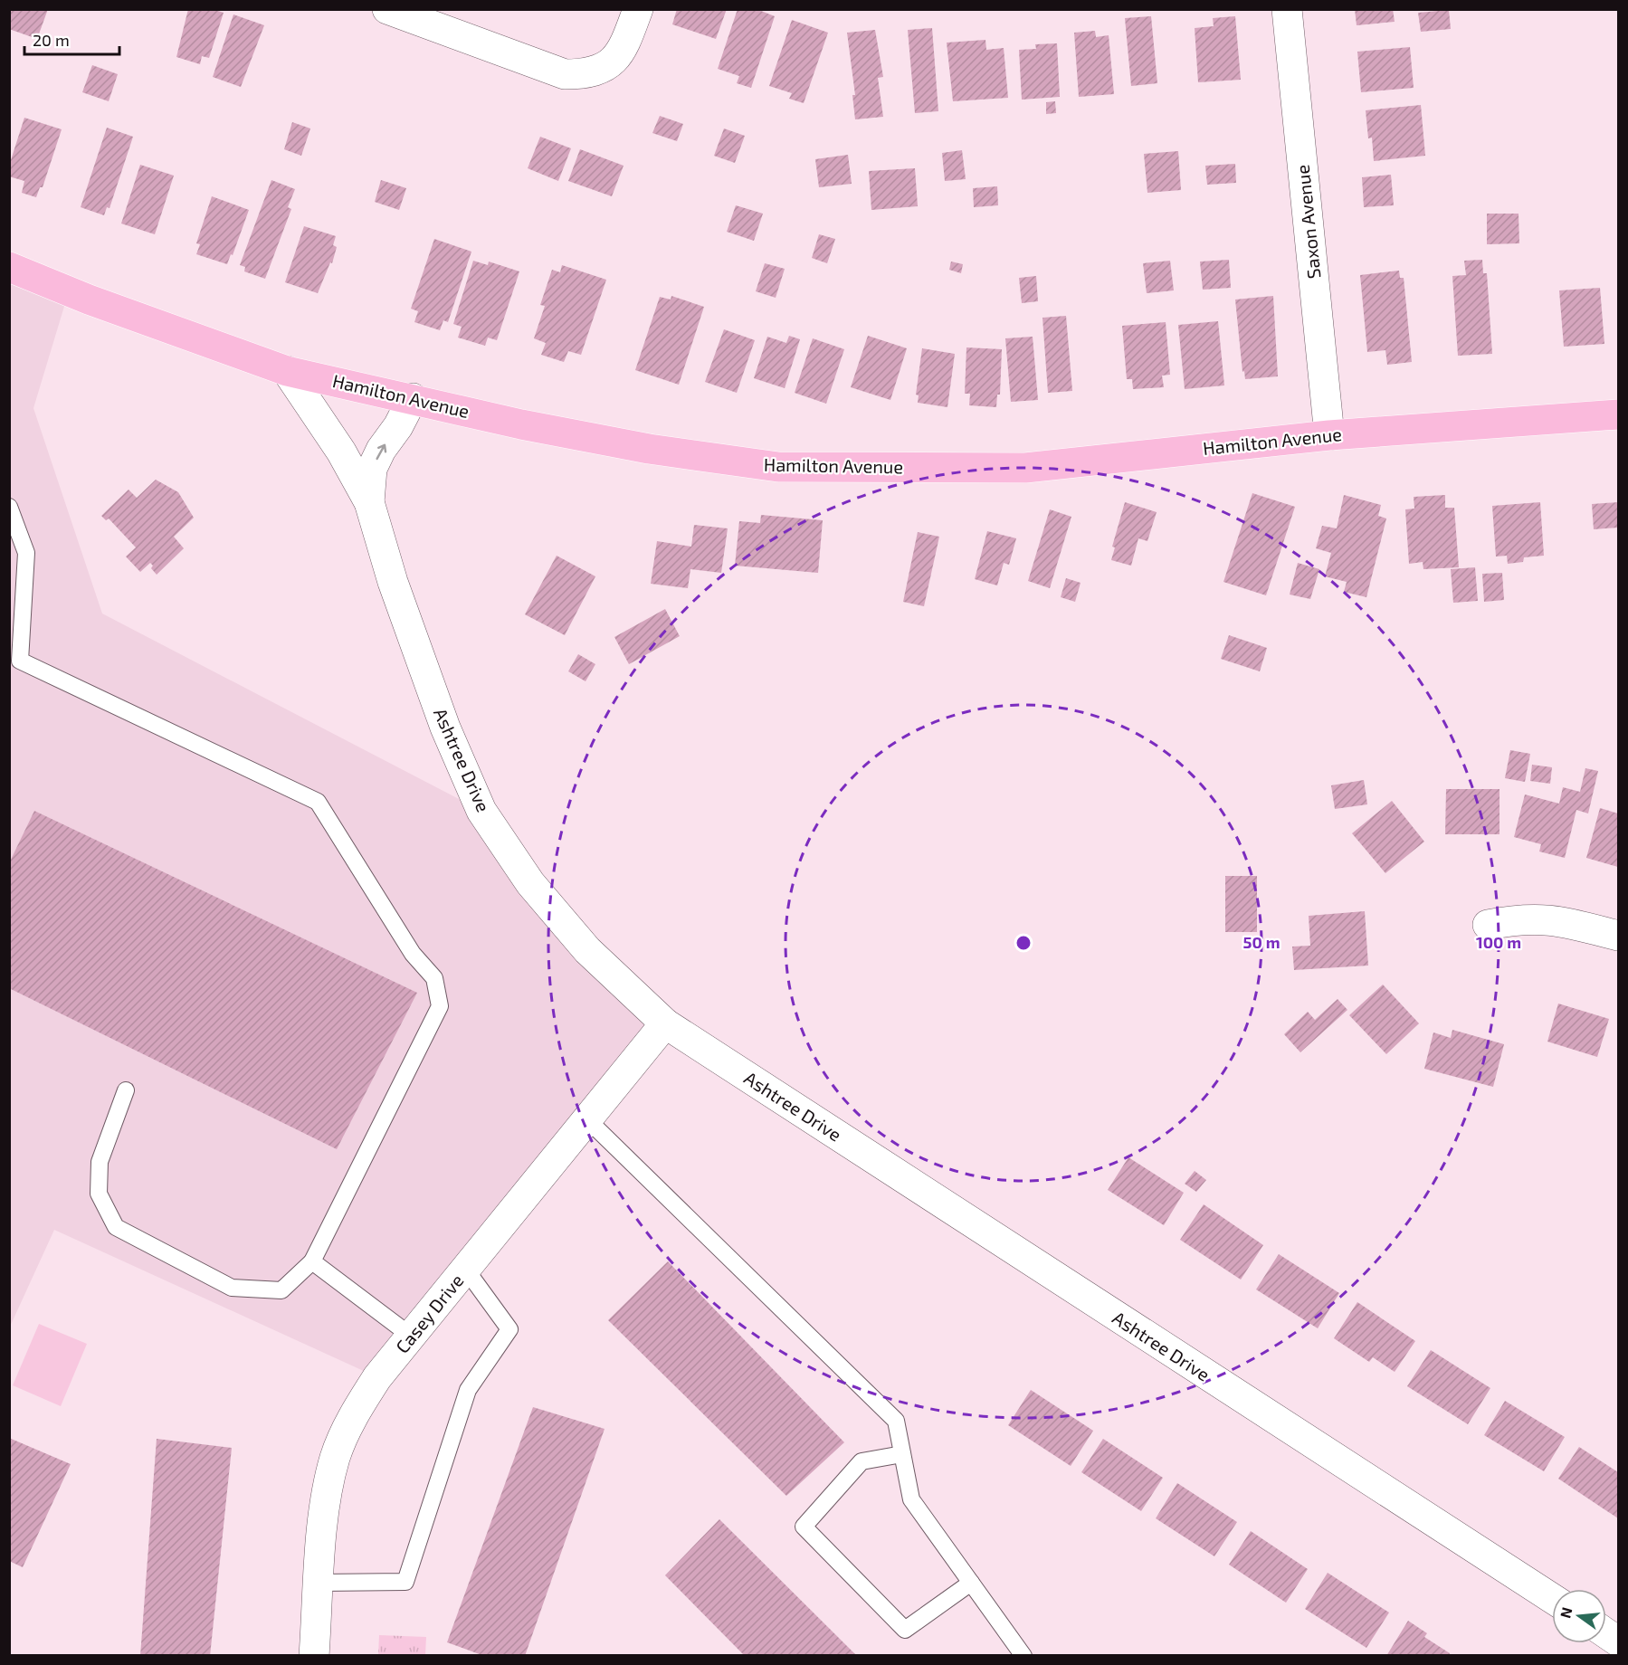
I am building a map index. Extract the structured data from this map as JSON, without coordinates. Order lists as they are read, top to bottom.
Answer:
{
  "streets": {
    "main road": ["Hamilton Avenue"],
    "street": ["Saxon Avenue", "Ashtree Drive", "Casey Drive"]
  },
  "crossings": [
    ["Saxon Avenue", "Hamilton Avenue"],
    ["Hamilton Avenue", "Ashtree Drive"],
    ["Ashtree Drive", "Casey Drive"]
  ],
  "scale_bar": "20 m",
  "north": "left",
  "rings": ["50 m", "100 m"]
}
